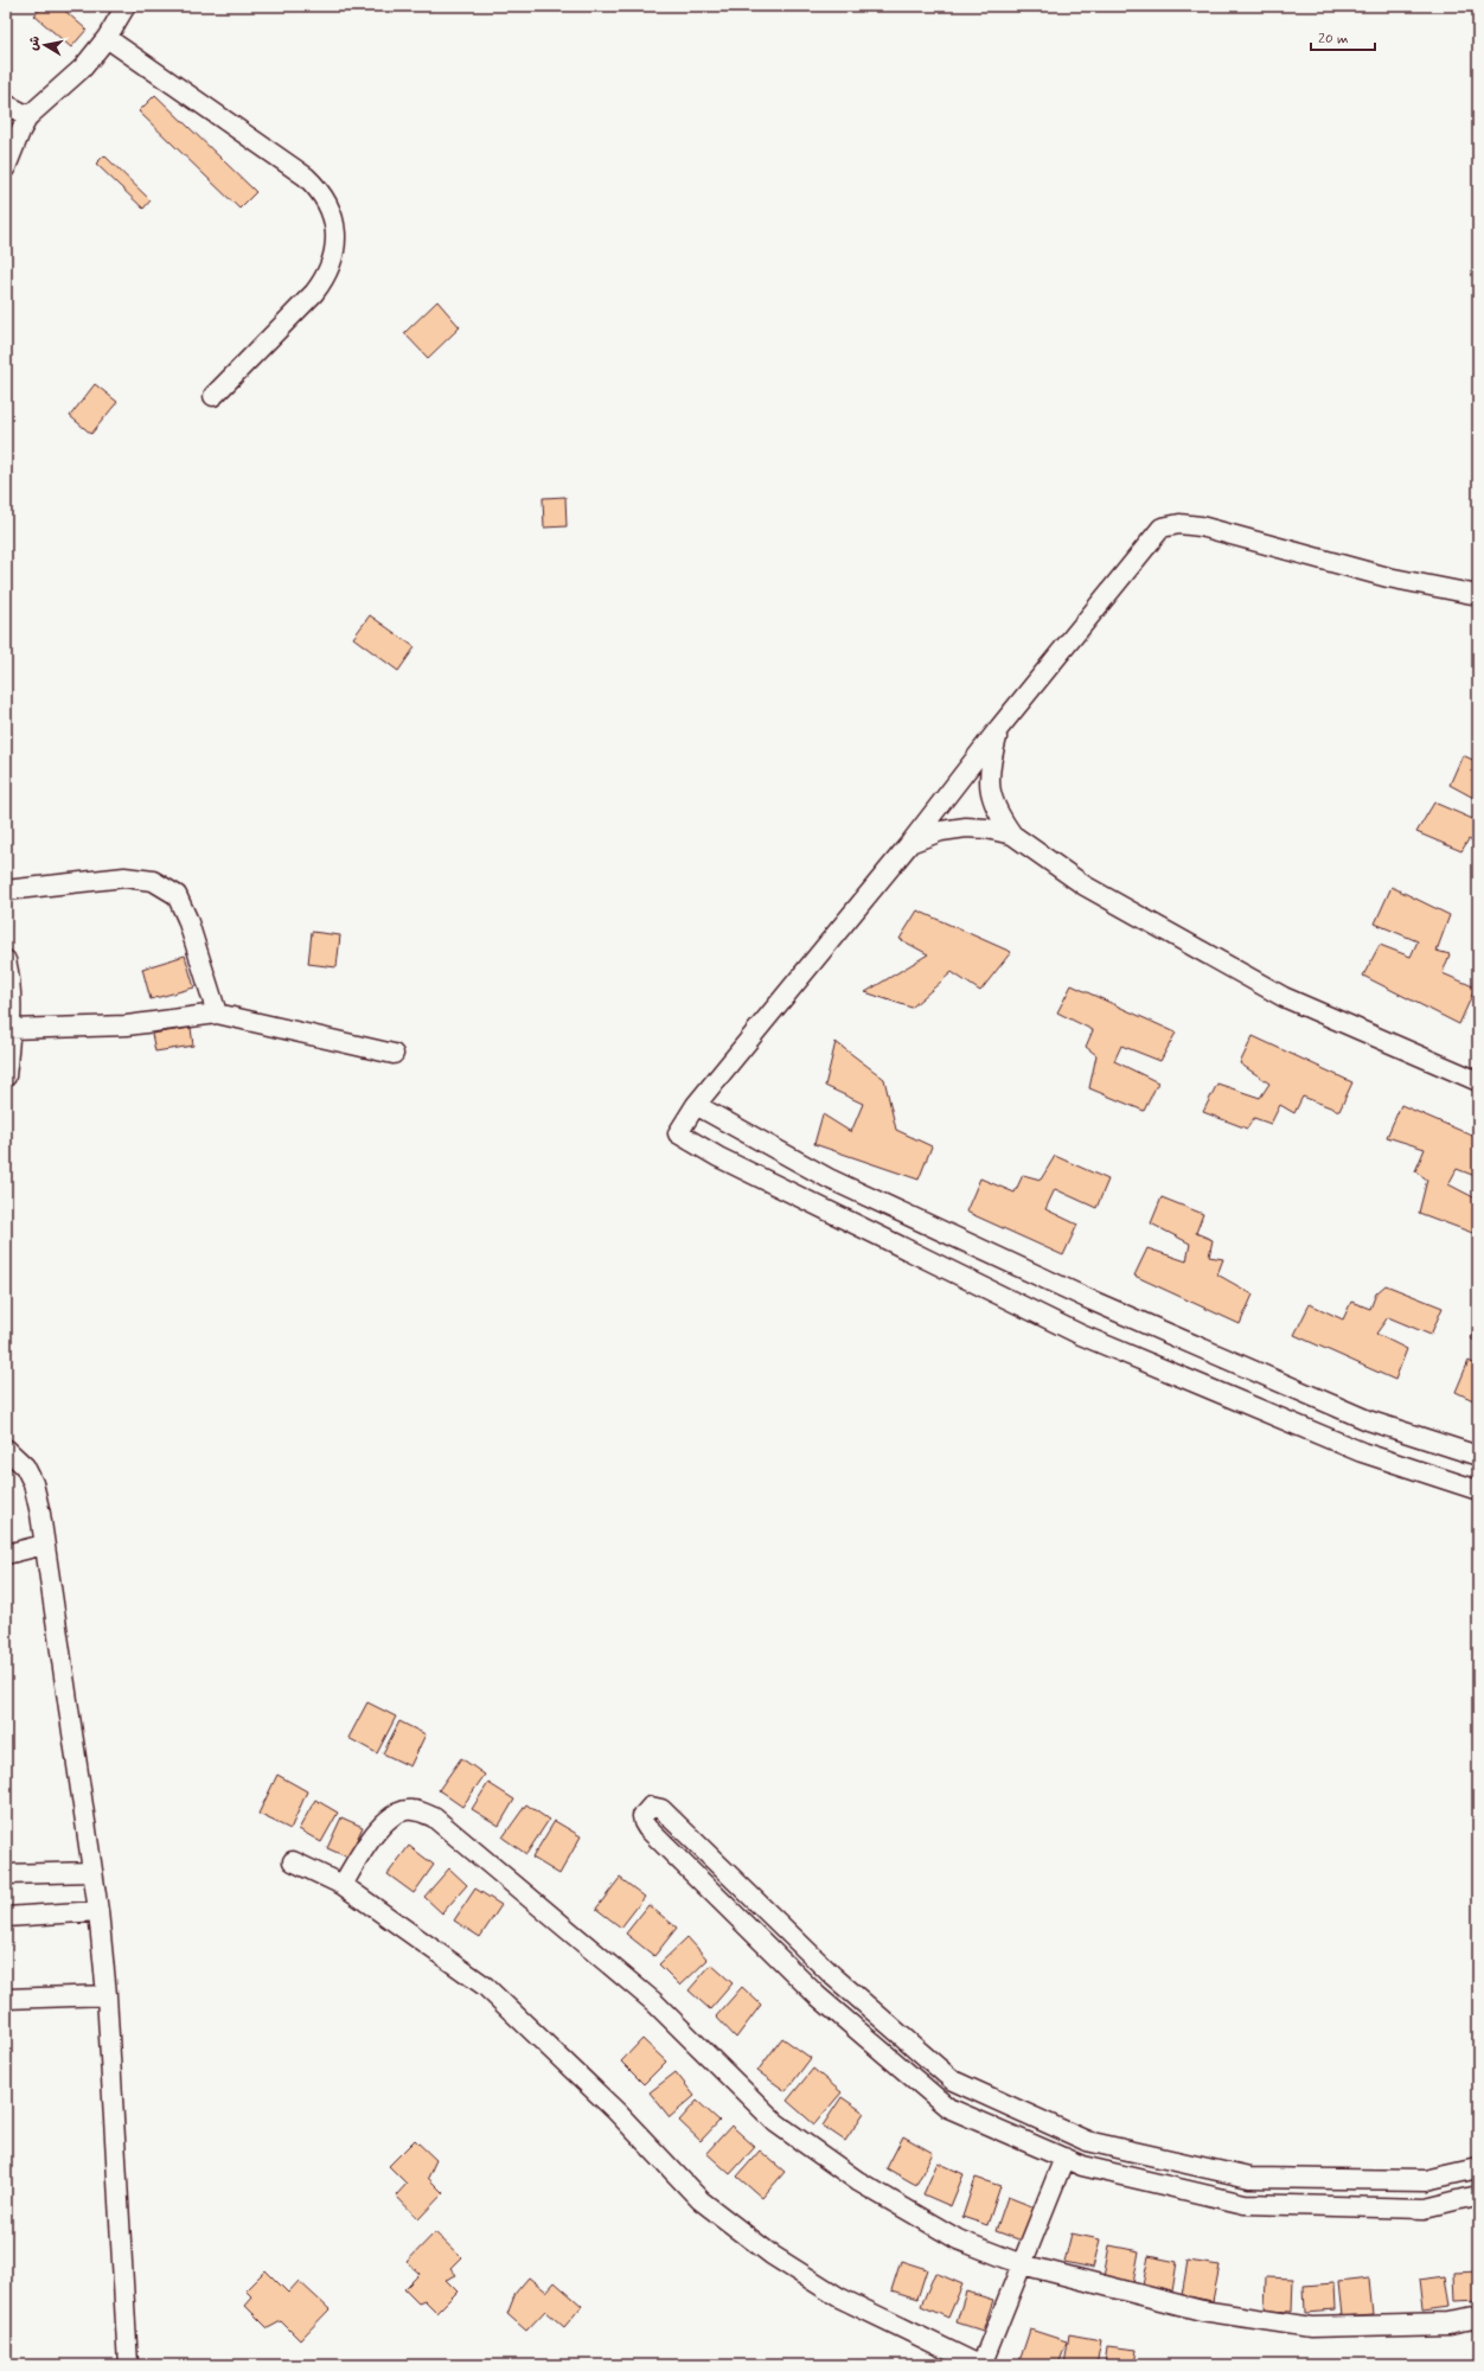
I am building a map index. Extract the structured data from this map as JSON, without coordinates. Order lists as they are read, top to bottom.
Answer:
{
  "scale_bar": "20 m",
  "north": "left"
}
